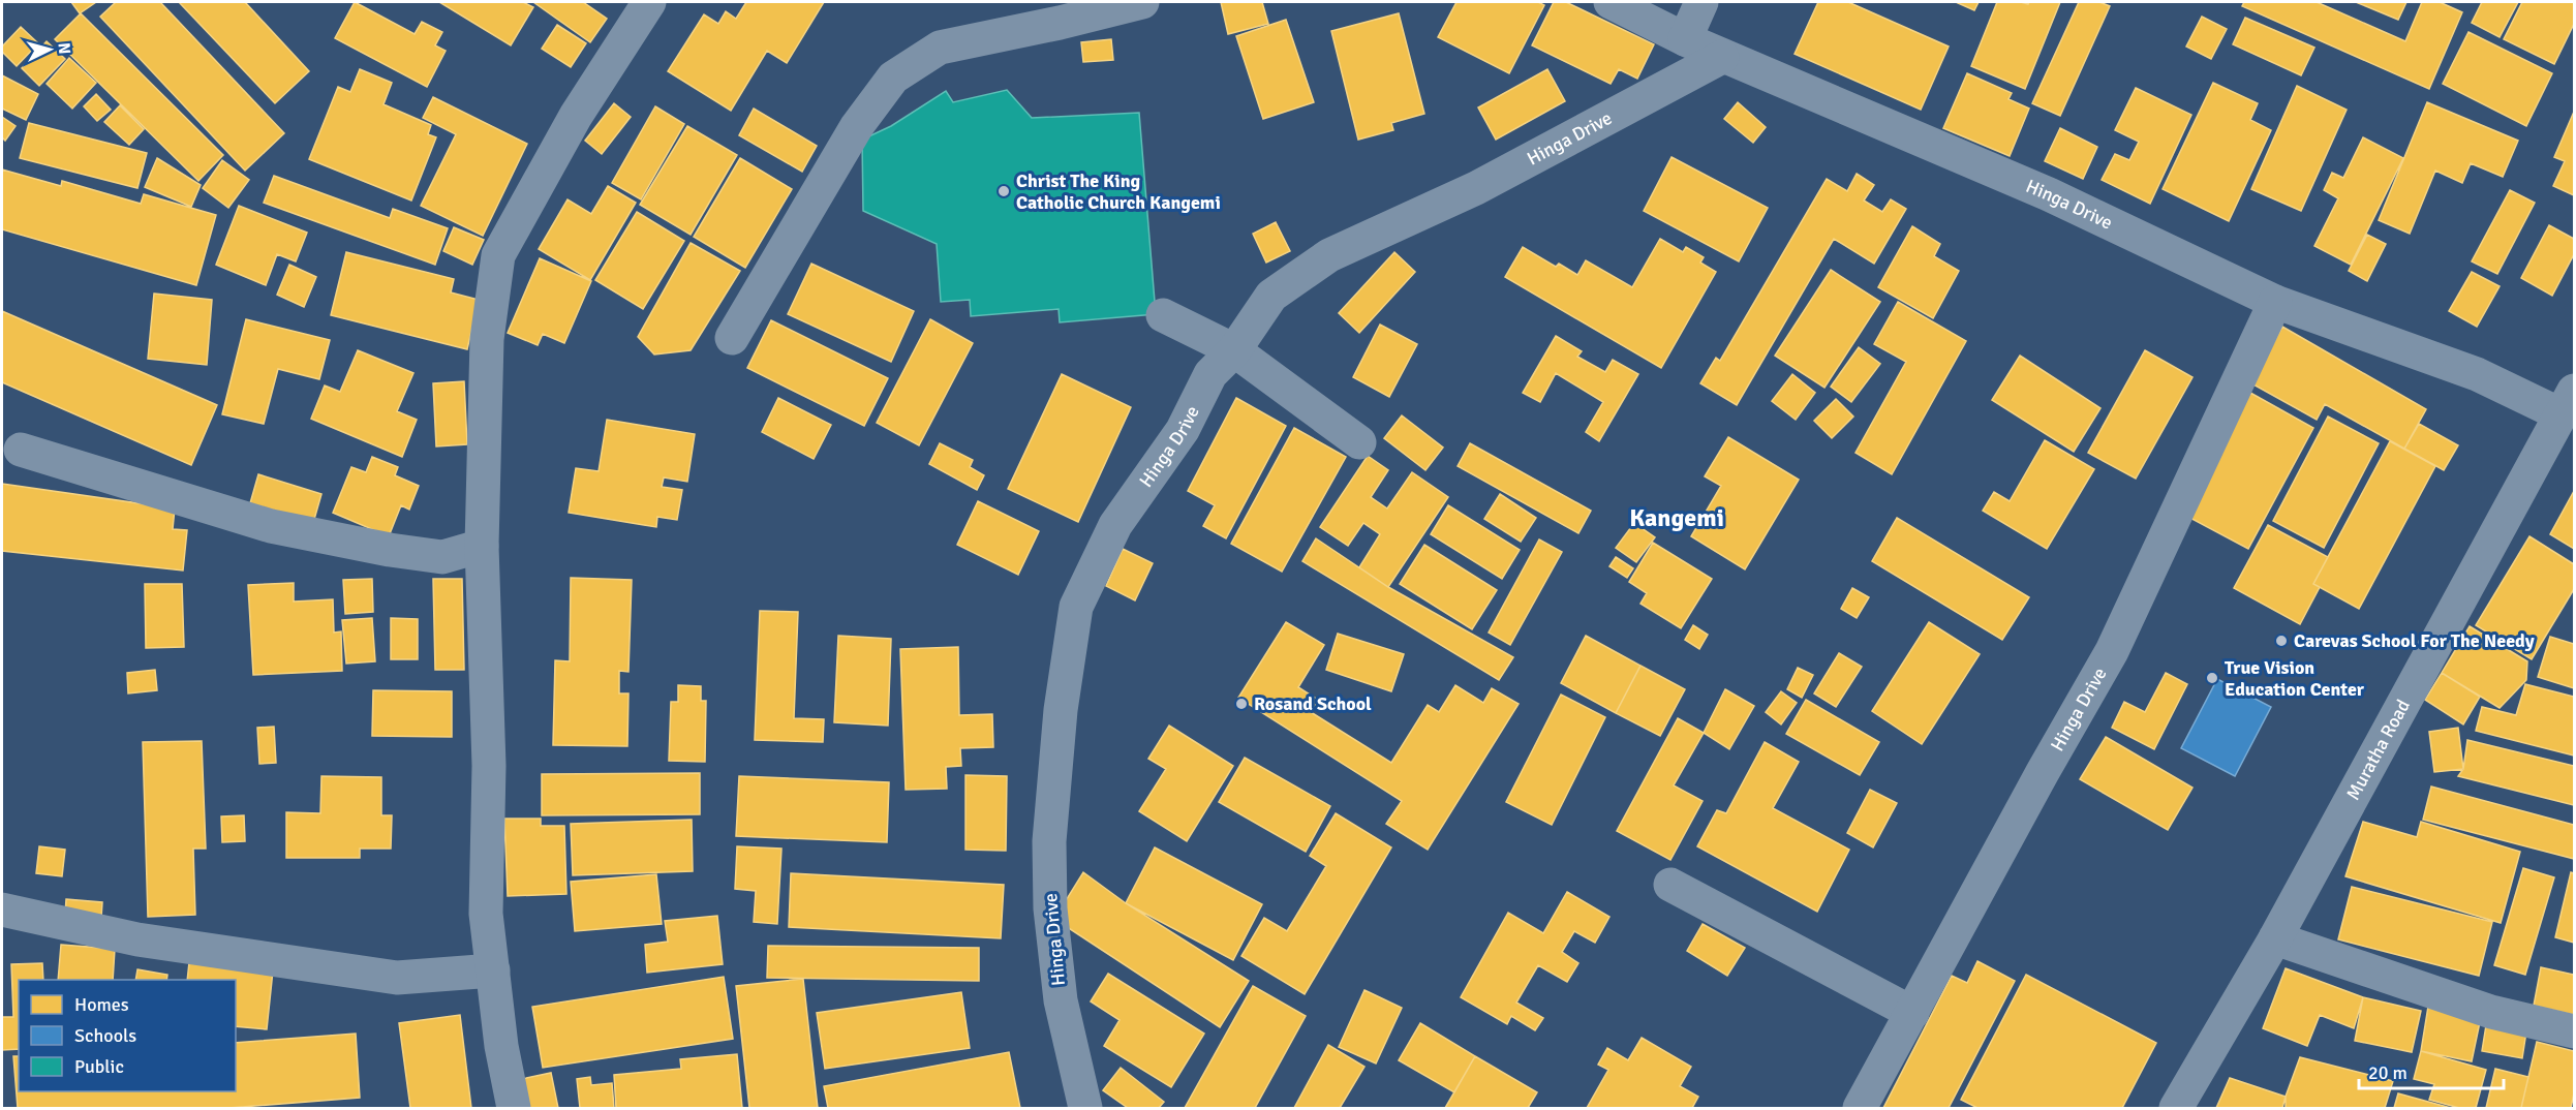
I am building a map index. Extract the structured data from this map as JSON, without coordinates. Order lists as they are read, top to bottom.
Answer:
{
  "streets": {
    "street": ["Hinga Drive", "Muratha Road"]
  },
  "crossings": [
    ["Hinga Drive", "Muratha Road"]
  ],
  "districts": ["Kangemi"],
  "places": [
    "Christ The King Catholic Church Kangemi",
    "Carevas School For The Needy",
    "True Vision Education Center",
    "Rosand School"
  ],
  "legend": ["Homes", "Schools", "Public"],
  "scale_bar": "20 m",
  "north": "right"
}
